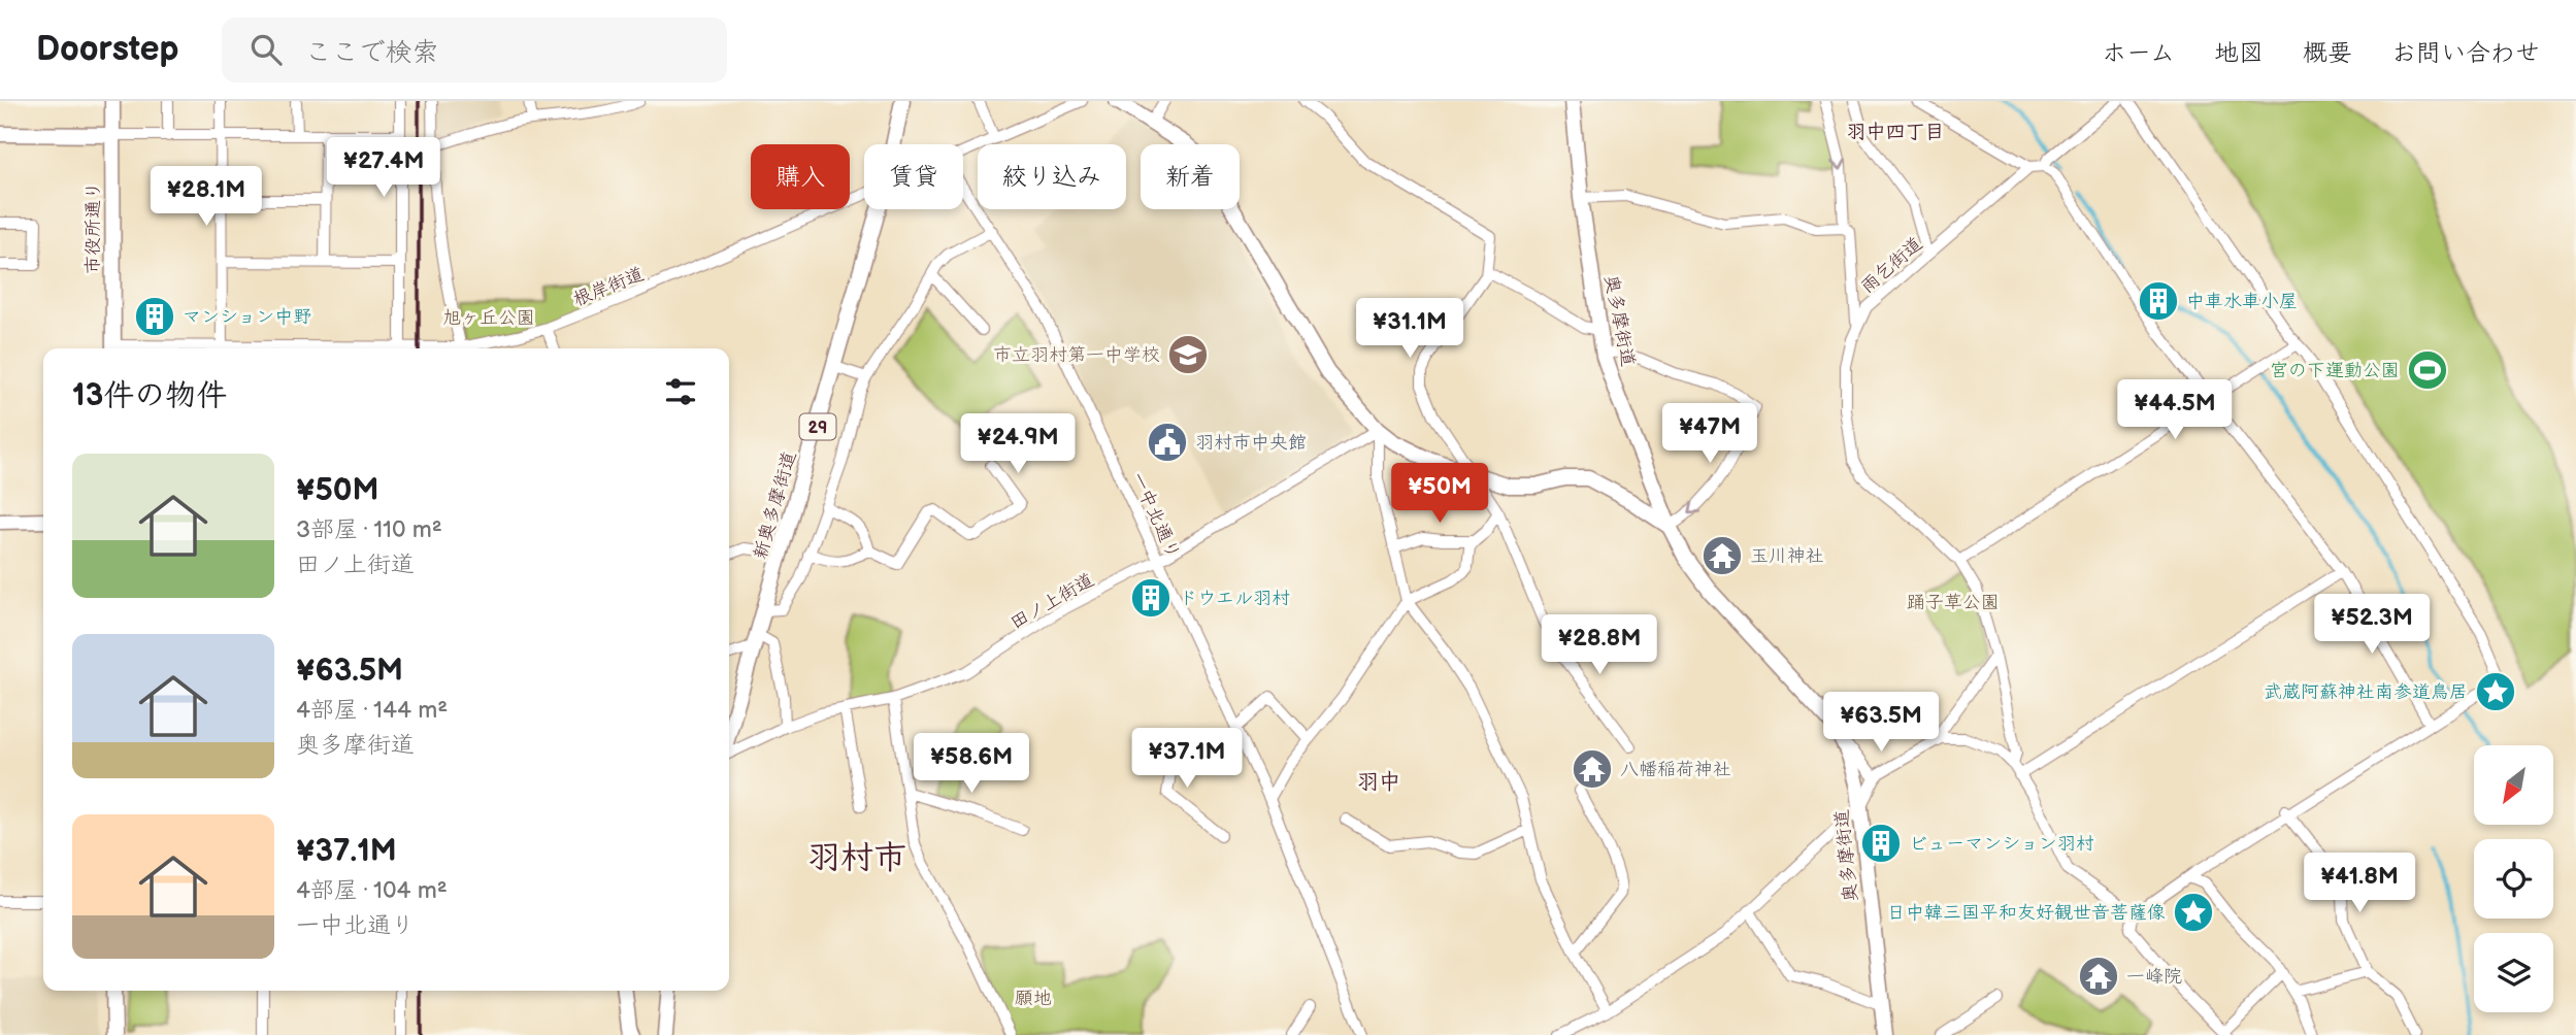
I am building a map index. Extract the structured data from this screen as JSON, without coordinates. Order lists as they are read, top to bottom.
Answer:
{
  "streets": {
    "main road": [
      "市役所通り",
      "奥多摩街道",
      "29",
      "新奥多摩街道"
    ],
    "street": [
      "雨乞街道",
      "根岸街道",
      "一中北通り",
      "田ノ上街道"
    ]
  },
  "crossings": [
    ["一中北通り", "田ノ上街道"]
  ],
  "districts": ["羽中四丁目", "羽中", "羽村市"],
  "parks": ["旭ヶ丘公園", "踊子草公園", "願地"],
  "places": {
    "building": [
      "中車水車小屋",
      "マンション中野",
      "ドウエル羽村",
      "ビューマンション羽村"
    ],
    "school or university": ["市立羽村第一中学校"],
    "sports": ["宮の下運動公園"],
    "public building": ["羽村市中央館"],
    "temple": ["玉川神社", "八幡稲荷神社", "一峰院"],
    "place": ["武蔵阿蘇神社南参道鳥居", "日中韓三国平和友好観世音菩薩像"]
  },
  "north": "bottom left",
  "page": {
    "header": "Doorstep",
    "search": "ここで検索",
    "nav": [
      "ホーム",
      "地図",
      "概要",
      "お問い合わせ"
    ],
    "price": [
      "¥27.4M",
      "¥28.1M",
      "¥31.1M",
      "¥44.5M",
      "¥47M",
      "¥24.9M",
      "¥50M",
      "¥52.3M",
      "¥28.8M",
      "¥63.5M",
      "¥37.1M",
      "¥58.6M",
      "¥41.8M"
    ],
    "chip": [
      "購入",
      "賃貸",
      "絞り込み",
      "新着"
    ],
    "heading": "13件の物件",
    "list": [
      {
        "name": "¥50M",
        "note": "3部屋 · 110 m² · 田ノ上街道"
      },
      {
        "name": "¥63.5M",
        "note": "4部屋 · 144 m² · 奥多摩街道"
      },
      {
        "name": "¥37.1M",
        "note": "4部屋 · 104 m² · 一中北通り"
      }
    ]
  }
}
